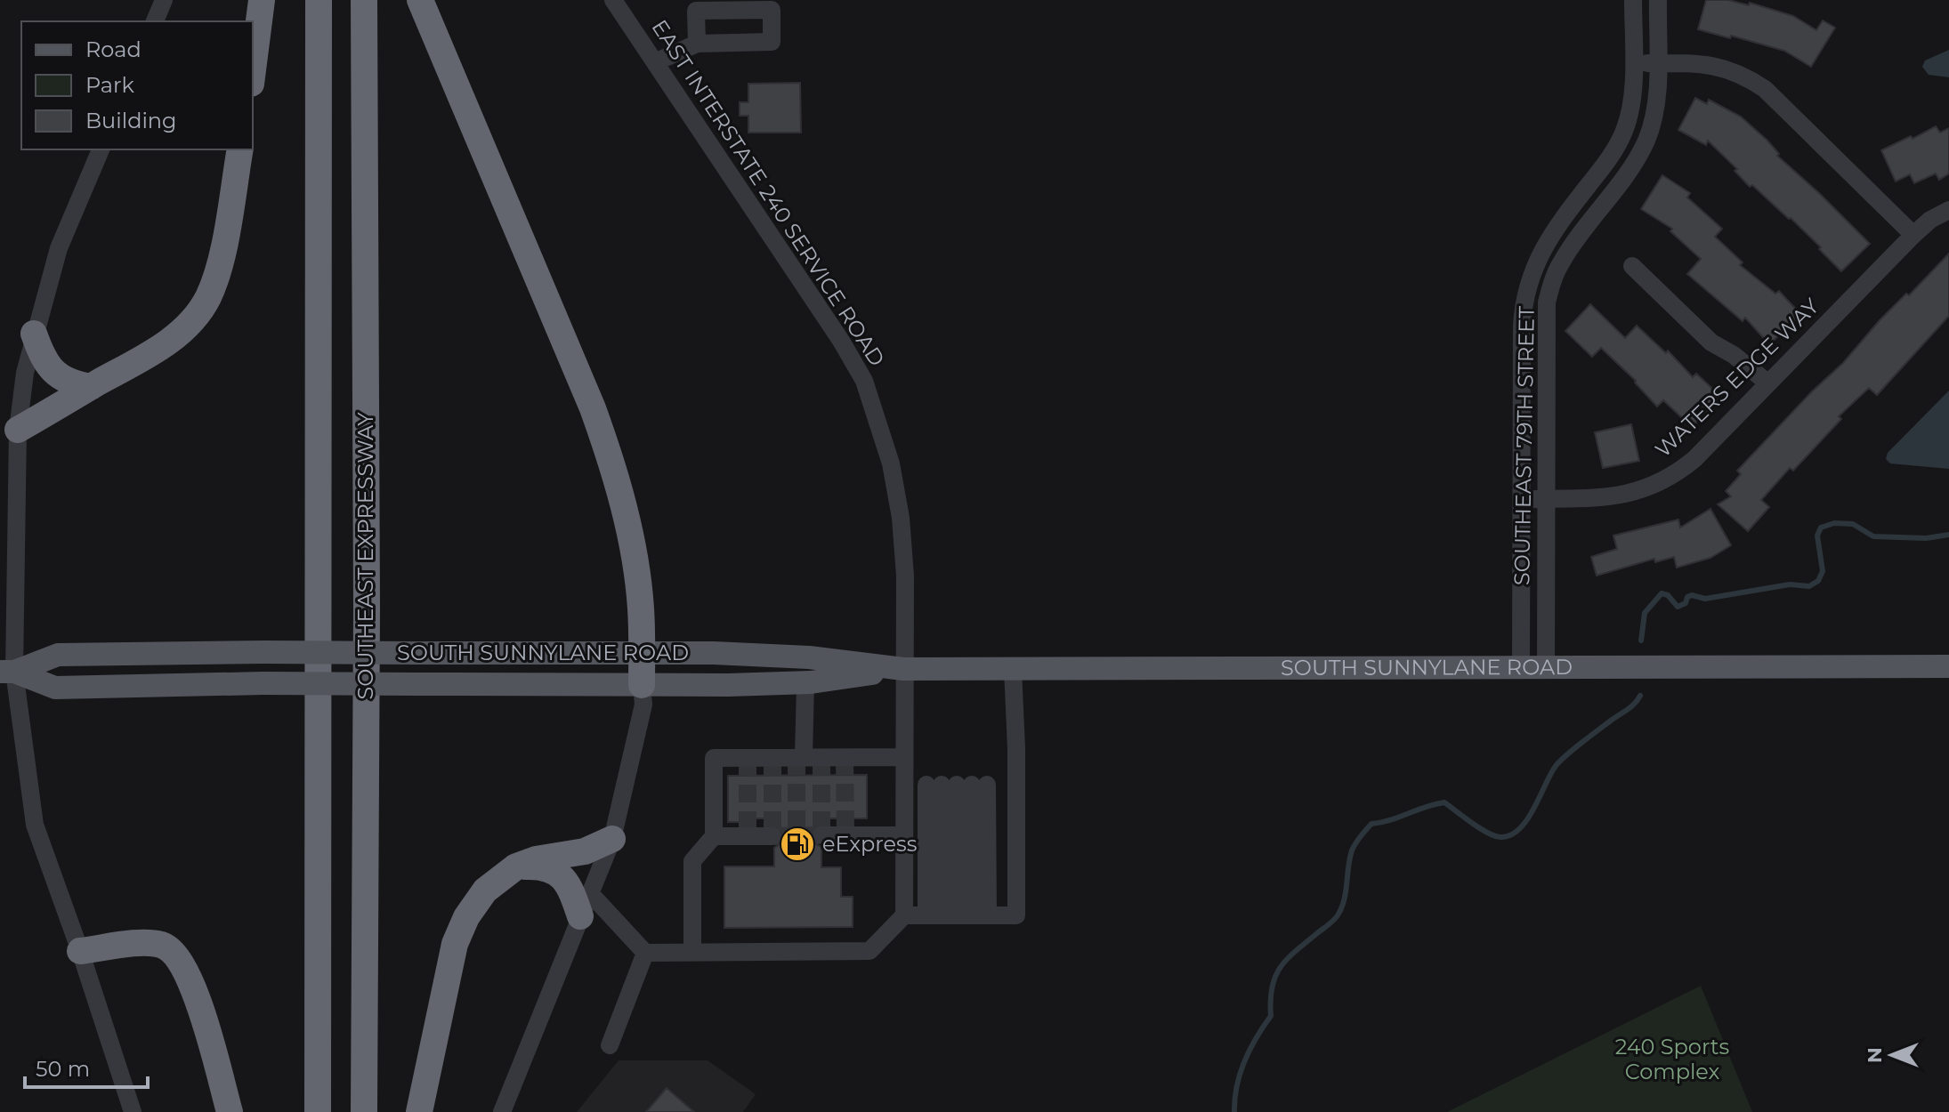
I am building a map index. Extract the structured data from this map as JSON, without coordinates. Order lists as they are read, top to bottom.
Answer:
{
  "streets": {
    "highway": ["SOUTHEAST EXPRESSWAY"],
    "main road": ["SOUTH SUNNYLANE ROAD"],
    "street": ["EAST INTERSTATE 240 SERVICE ROAD", "WATERS EDGE WAY", "SOUTHEAST 79TH STREET"]
  },
  "crossings": [
    ["EAST INTERSTATE 240 SERVICE ROAD", "SOUTH SUNNYLANE ROAD"],
    ["WATERS EDGE WAY", "SOUTHEAST 79TH STREET"],
    ["SOUTHEAST 79TH STREET", "SOUTH SUNNYLANE ROAD"]
  ],
  "parks": ["240 Sports Complex"],
  "places": {
    "fuel station": ["eExpress"]
  },
  "legend": ["Road", "Park", "Building"],
  "scale_bar": "50 m",
  "north": "left"
}
